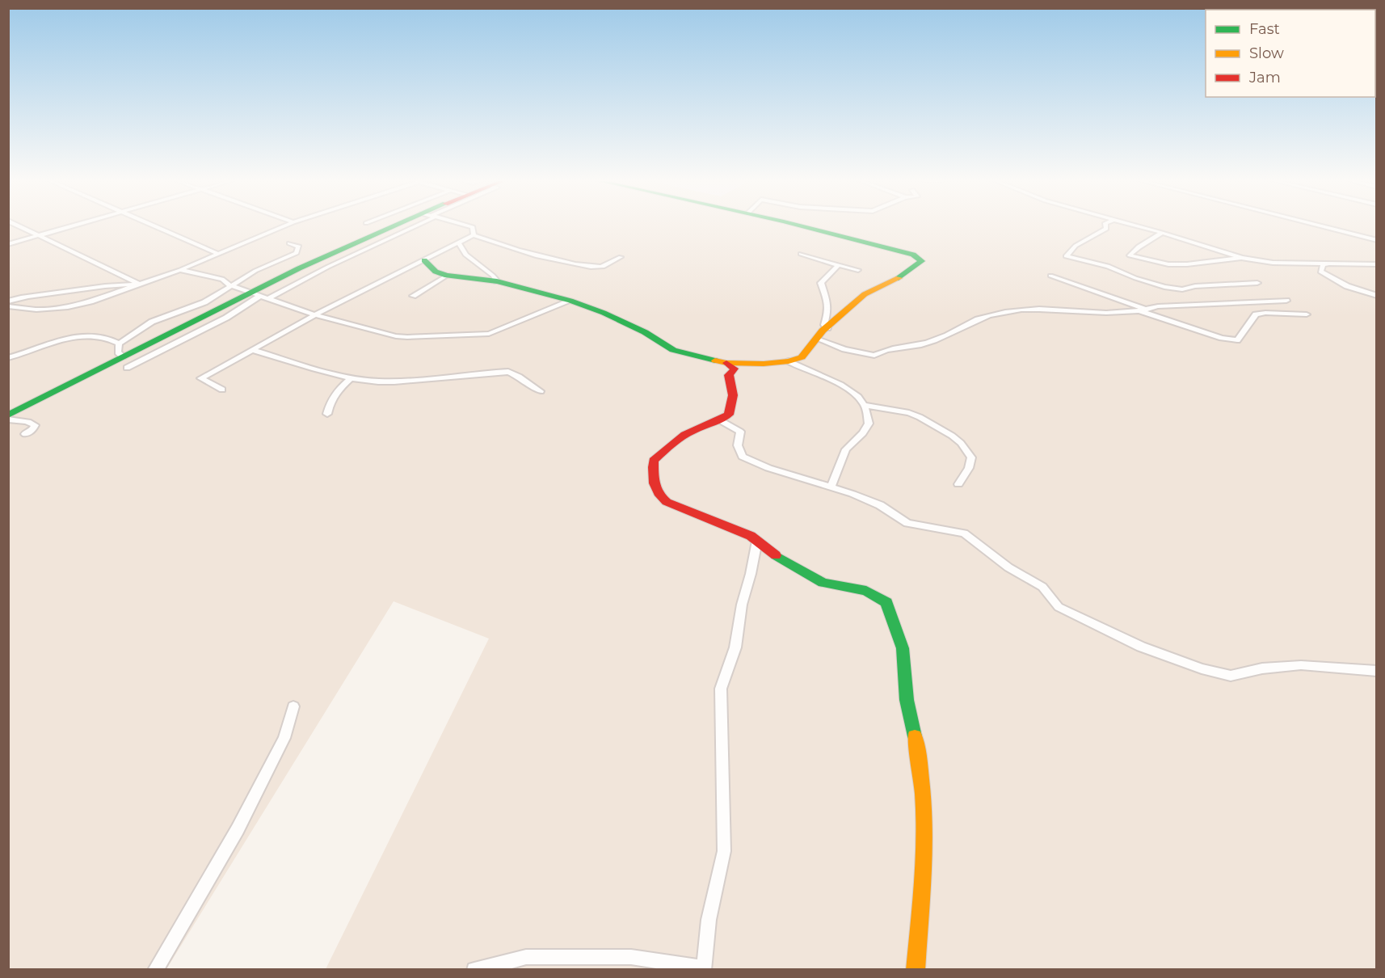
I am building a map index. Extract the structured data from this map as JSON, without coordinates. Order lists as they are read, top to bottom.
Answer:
{
  "legend": ["Fast", "Slow", "Jam"]
}
